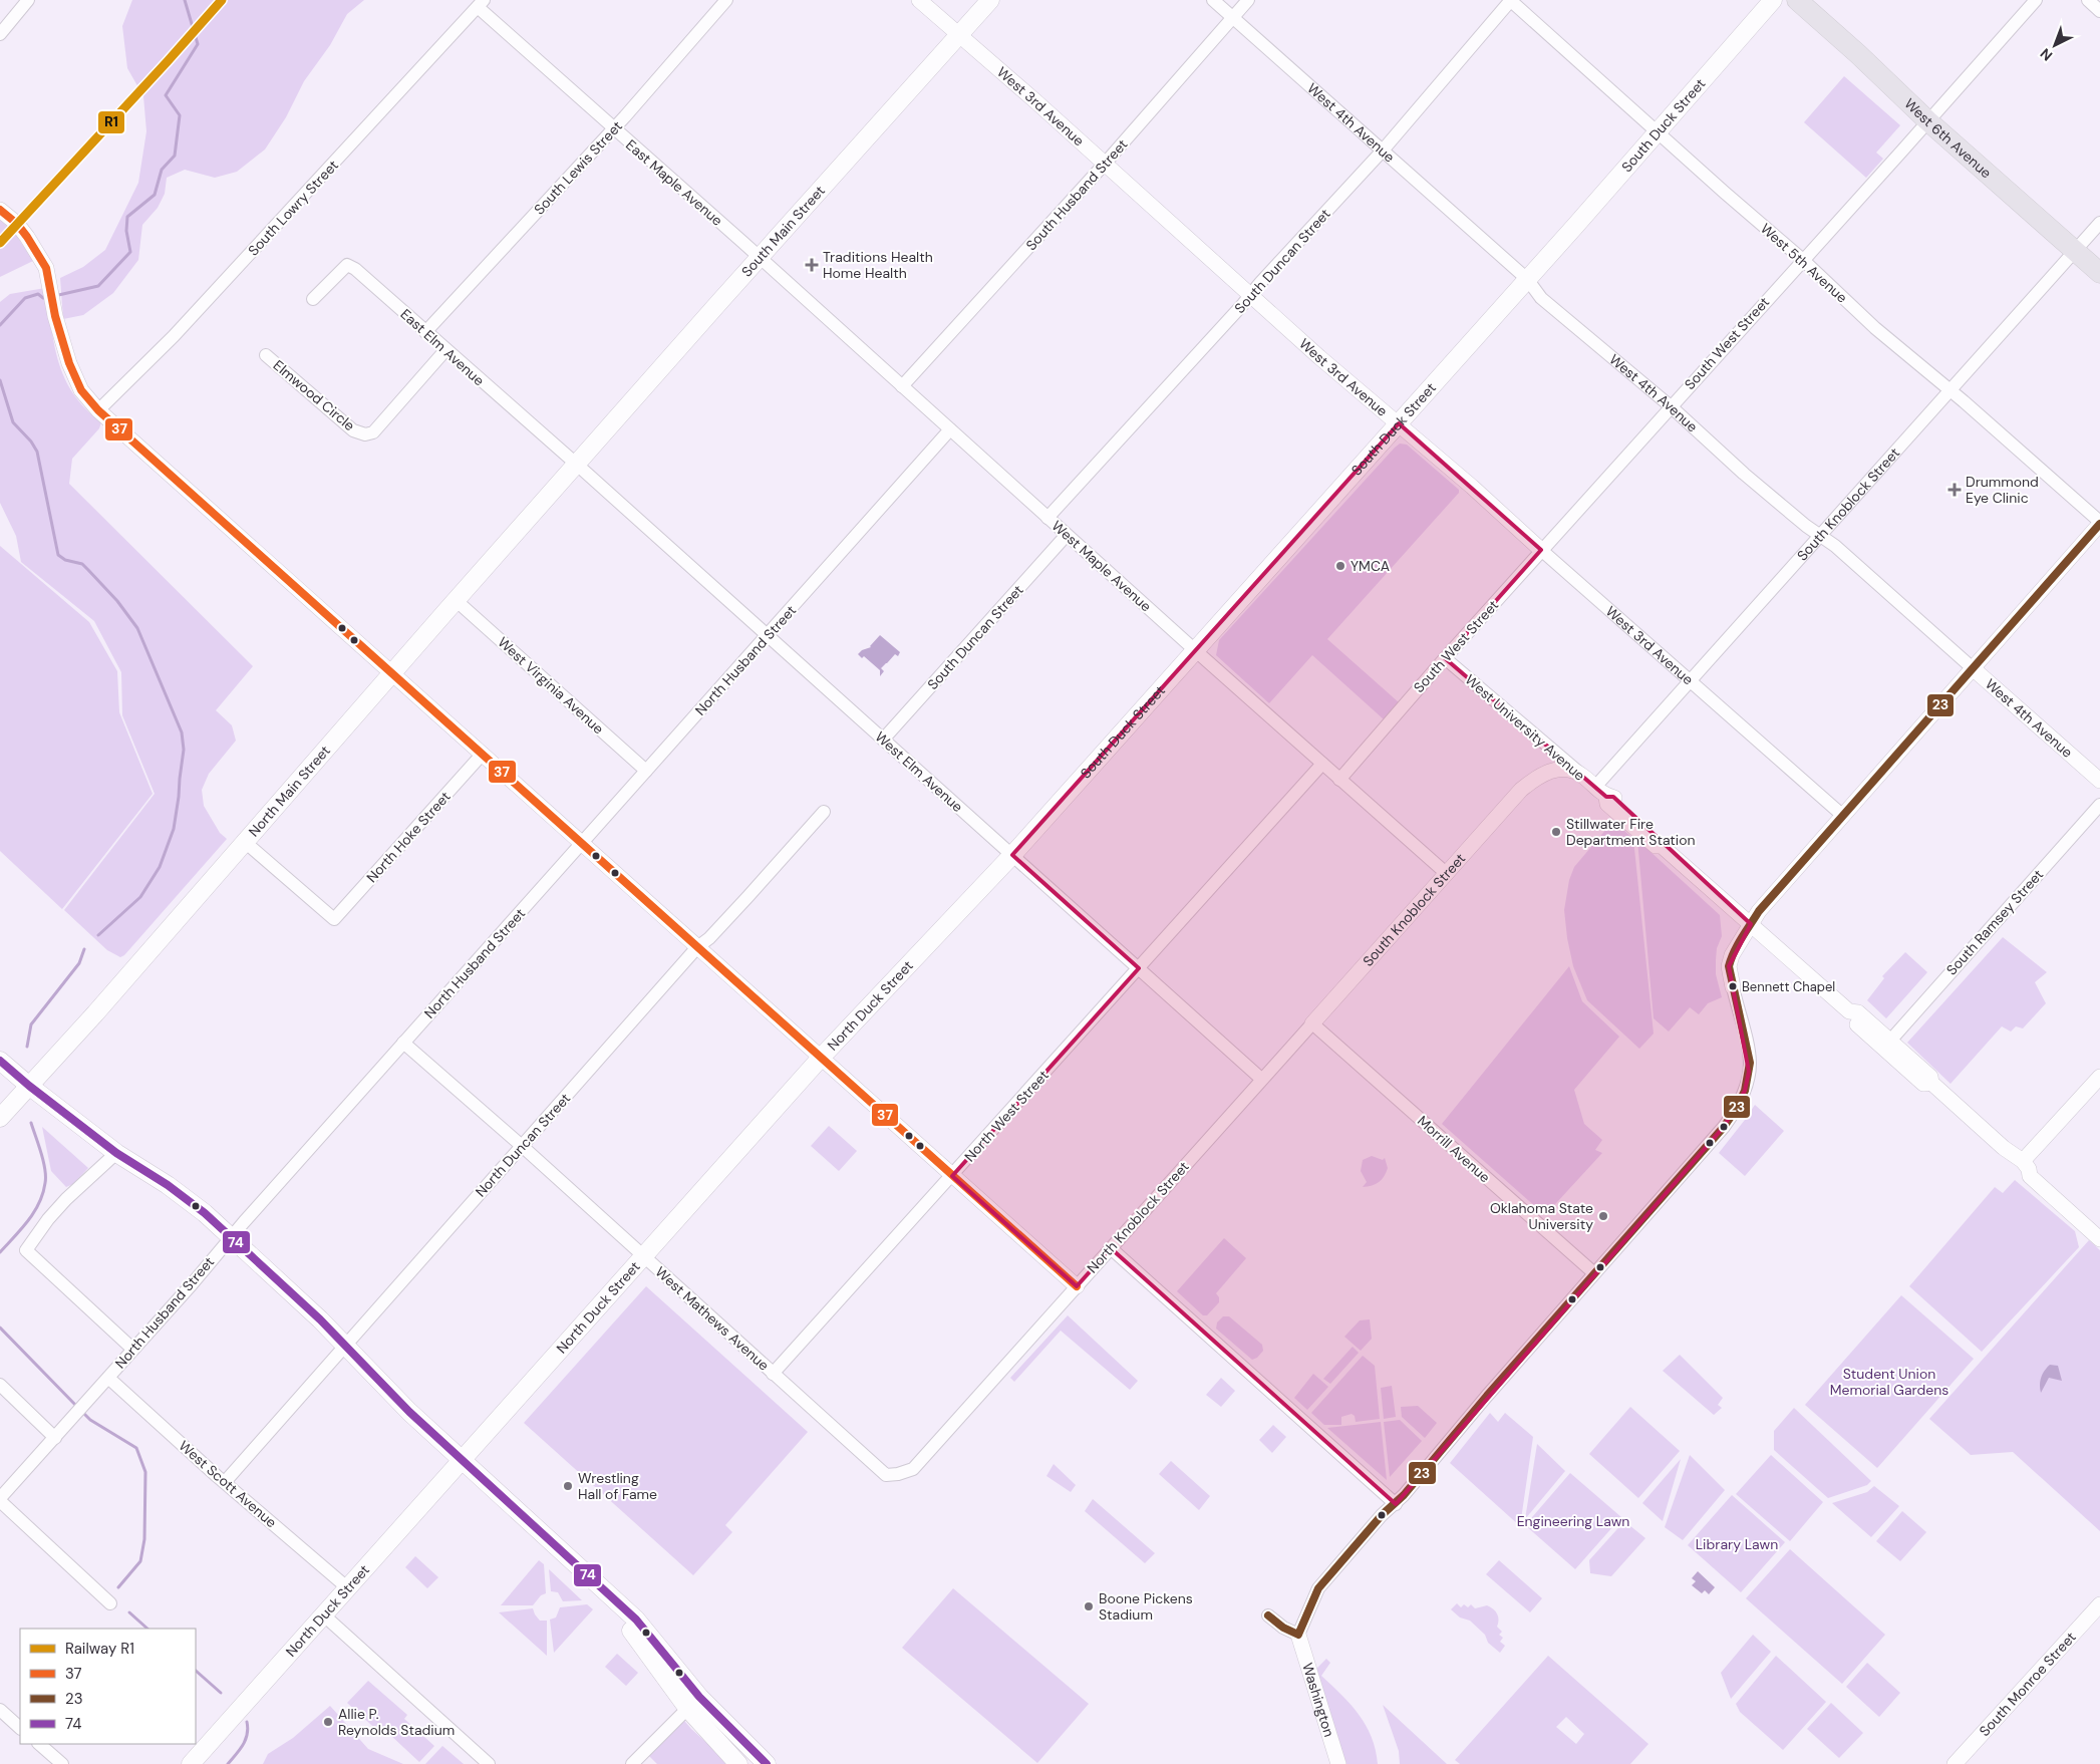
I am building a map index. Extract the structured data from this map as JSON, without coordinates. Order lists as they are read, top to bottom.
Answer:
{
  "streets": {
    "highway": ["West 6th Avenue"],
    "main road": [
      "South Duck Street",
      "South Main Street",
      "North Main Street",
      "North Duck Street"
    ],
    "street": [
      "West 3rd Avenue",
      "West 4th Avenue",
      "South Lewis Street",
      "East Maple Avenue",
      "South Husband Street",
      "South Lowry Street",
      "South Duncan Street",
      "West 5th Avenue",
      "South West Street",
      "East Elm Avenue",
      "Elmwood Circle",
      "South Knoblock Street",
      "West Maple Avenue",
      "North Husband Street",
      "West Virginia Avenue",
      "West University Avenue",
      "West Elm Avenue",
      "North Hoke Street",
      "South Ramsey Street",
      "North West Street",
      "North Duncan Street",
      "Morrill Avenue",
      "North Knoblock Street",
      "West Mathews Avenue",
      "West Scott Avenue",
      "South Monroe Street",
      "Washington"
    ]
  },
  "crossings": [
    ["West 3rd Avenue", "South Duck Street"],
    ["West 3rd Avenue", "South Husband Street"],
    ["West 3rd Avenue", "South Main Street"],
    ["West 3rd Avenue", "South Duncan Street"],
    ["West 3rd Avenue", "South West Street"],
    ["West 3rd Avenue", "South Knoblock Street"],
    ["West 4th Avenue", "South Duck Street"],
    ["West 4th Avenue", "South Husband Street"],
    ["West 4th Avenue", "South Duncan Street"],
    ["West 4th Avenue", "South West Street"],
    ["West 4th Avenue", "South Knoblock Street"],
    ["South Duck Street", "West 5th Avenue"],
    ["South Duck Street", "West Maple Avenue"],
    ["South Duck Street", "West Elm Avenue"],
    ["South Duck Street", "North Duck Street"],
    ["West 6th Avenue", "South West Street"],
    ["West 6th Avenue", "South Knoblock Street"],
    ["South Lewis Street", "East Maple Avenue"],
    ["South Lewis Street", "East Elm Avenue"],
    ["East Maple Avenue", "South Lowry Street"],
    ["East Maple Avenue", "South Main Street"],
    ["East Maple Avenue", "West Maple Avenue"],
    ["South Husband Street", "West Maple Avenue"],
    ["South Main Street", "East Elm Avenue"],
    ["South Main Street", "West Maple Avenue"],
    ["South Main Street", "West Elm Avenue"],
    ["South Main Street", "North Main Street"],
    ["South Duncan Street", "West 5th Avenue"],
    ["South Duncan Street", "West Maple Avenue"],
    ["South Duncan Street", "West Elm Avenue"],
    ["West 5th Avenue", "South West Street"],
    ["West 5th Avenue", "South Knoblock Street"],
    ["South West Street", "West Maple Avenue"],
    ["South West Street", "West University Avenue"],
    ["East Elm Avenue", "Elmwood Circle"],
    ["East Elm Avenue", "West Elm Avenue"],
    ["East Elm Avenue", "North Main Street"],
    ["South Knoblock Street", "West Maple Avenue"],
    ["South Knoblock Street", "West University Avenue"],
    ["South Knoblock Street", "West Elm Avenue"],
    ["South Knoblock Street", "Morrill Avenue"],
    ["South Knoblock Street", "North Knoblock Street"],
    ["West Maple Avenue", "North Husband Street"],
    ["North Husband Street", "West Virginia Avenue"],
    ["North Husband Street", "West Elm Avenue"],
    ["North Husband Street", "West Mathews Avenue"],
    ["North Husband Street", "West Scott Avenue"],
    ["West Virginia Avenue", "North Main Street"],
    ["West University Avenue", "South Ramsey Street"],
    ["West Elm Avenue", "North Main Street"],
    ["West Elm Avenue", "North Duck Street"],
    ["West Elm Avenue", "North West Street"],
    ["West Elm Avenue", "North Knoblock Street"],
    ["North Main Street", "North Hoke Street"],
    ["North Duck Street", "West Mathews Avenue"],
    ["North Duck Street", "West Scott Avenue"],
    ["North West Street", "West Mathews Avenue"],
    ["North Duncan Street", "West Mathews Avenue"],
    ["North Duncan Street", "West Scott Avenue"],
    ["North Knoblock Street", "West Mathews Avenue"]
  ],
  "parks": ["Student Union Memorial Gardens", "Engineering Lawn", "Library Lawn"],
  "places": {
    "health": ["Traditions Health Home Health", "Drummond Eye Clinic"],
    "other": [
      "YMCA",
      "Stillwater Fire Department Station",
      "Bennett Chapel",
      "Oklahoma State University",
      "Wrestling Hall of Fame",
      "Boone Pickens Stadium",
      "Allie P. Reynolds Stadium"
    ]
  },
  "lines": [
    "rail line R1",
    "transit line 37",
    "transit line 23",
    "transit line 74"
  ],
  "legend": [
    "Railway R1",
    "37",
    "23",
    "74"
  ],
  "north": "bottom left"
}
